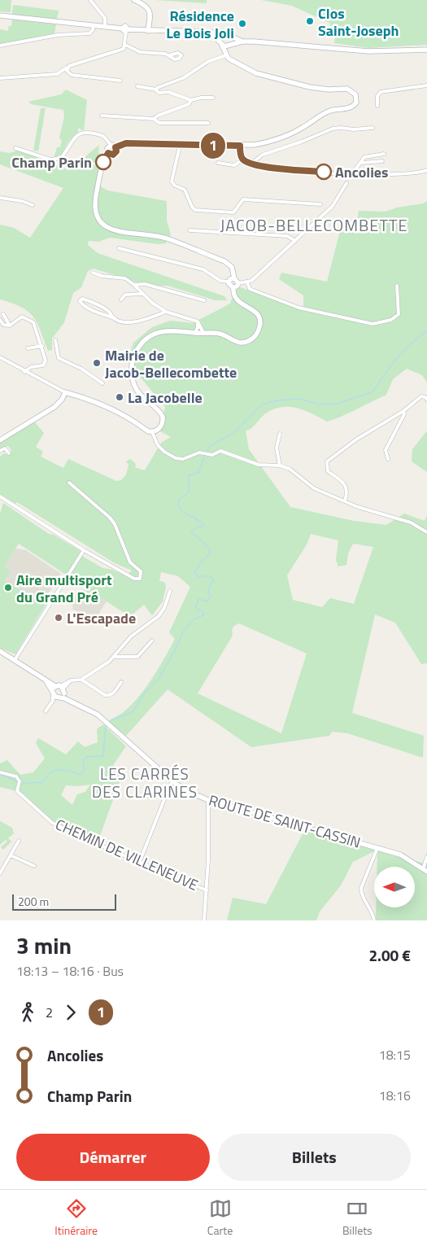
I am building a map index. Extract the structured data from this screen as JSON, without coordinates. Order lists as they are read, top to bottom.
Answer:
{
  "streets": {
    "street": ["ROUTE DE SAINT-CASSIN", "CHEMIN DE VILLENEUVE"]
  },
  "districts": ["JACOB-BELLECOMBETTE", "LES CARRÉS DES CLARINES"],
  "places": [
    "Clos Saint-Joseph",
    "Résidence Le Bois Joli",
    "Champ Parin",
    "Ancolies",
    "Mairie de Jacob-Bellecombette",
    "La Jacobelle",
    "Aire multisport du Grand Pré",
    "L'Escapade"
  ],
  "lines": ["bus line 1"],
  "scale_bar": "200 m",
  "north": "left",
  "page": {
    "on_map": "1",
    "scale": "200 m",
    "heading": ["3 min", "18:13 – 18:16 · Bus", "2.00 €"],
    "legs": ["2", "1"],
    "list": [
      {
        "name": "Ancolies",
        "value": "18:15"
      },
      {
        "name": "Champ Parin",
        "value": "18:16"
      }
    ],
    "buttons": ["Démarrer", "Billets"],
    "tabs": ["Itinéraire", "Carte", "Billets"]
  }
}
